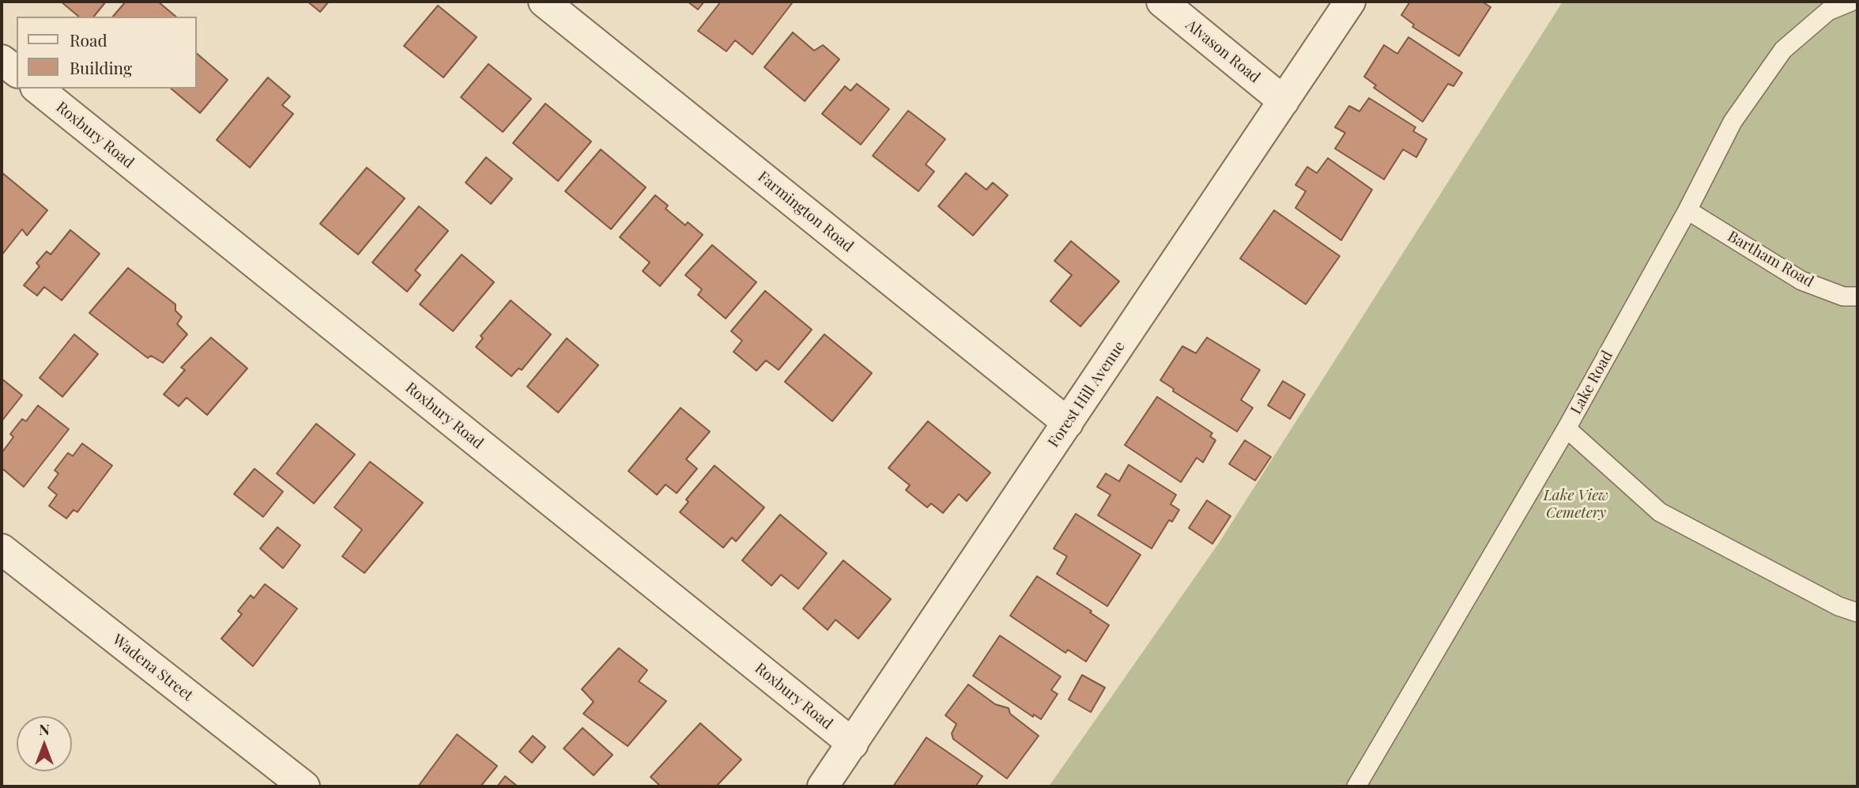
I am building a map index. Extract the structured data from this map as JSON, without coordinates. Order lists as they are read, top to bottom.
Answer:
{
  "streets": {
    "street": [
      "Alvason Road",
      "Roxbury Road",
      "Farmington Road",
      "Forest Hill Avenue",
      "Wadena Street"
    ],
    "lane": ["Bartham Road", "Lake Road"]
  },
  "crossings": [
    ["Alvason Road", "Forest Hill Avenue"],
    ["Roxbury Road", "Forest Hill Avenue"],
    ["Farmington Road", "Forest Hill Avenue"],
    ["Bartham Road", "Lake Road"]
  ],
  "parks": ["Lake View Cemetery"],
  "legend": ["Road", "Building"],
  "north": "top"
}
